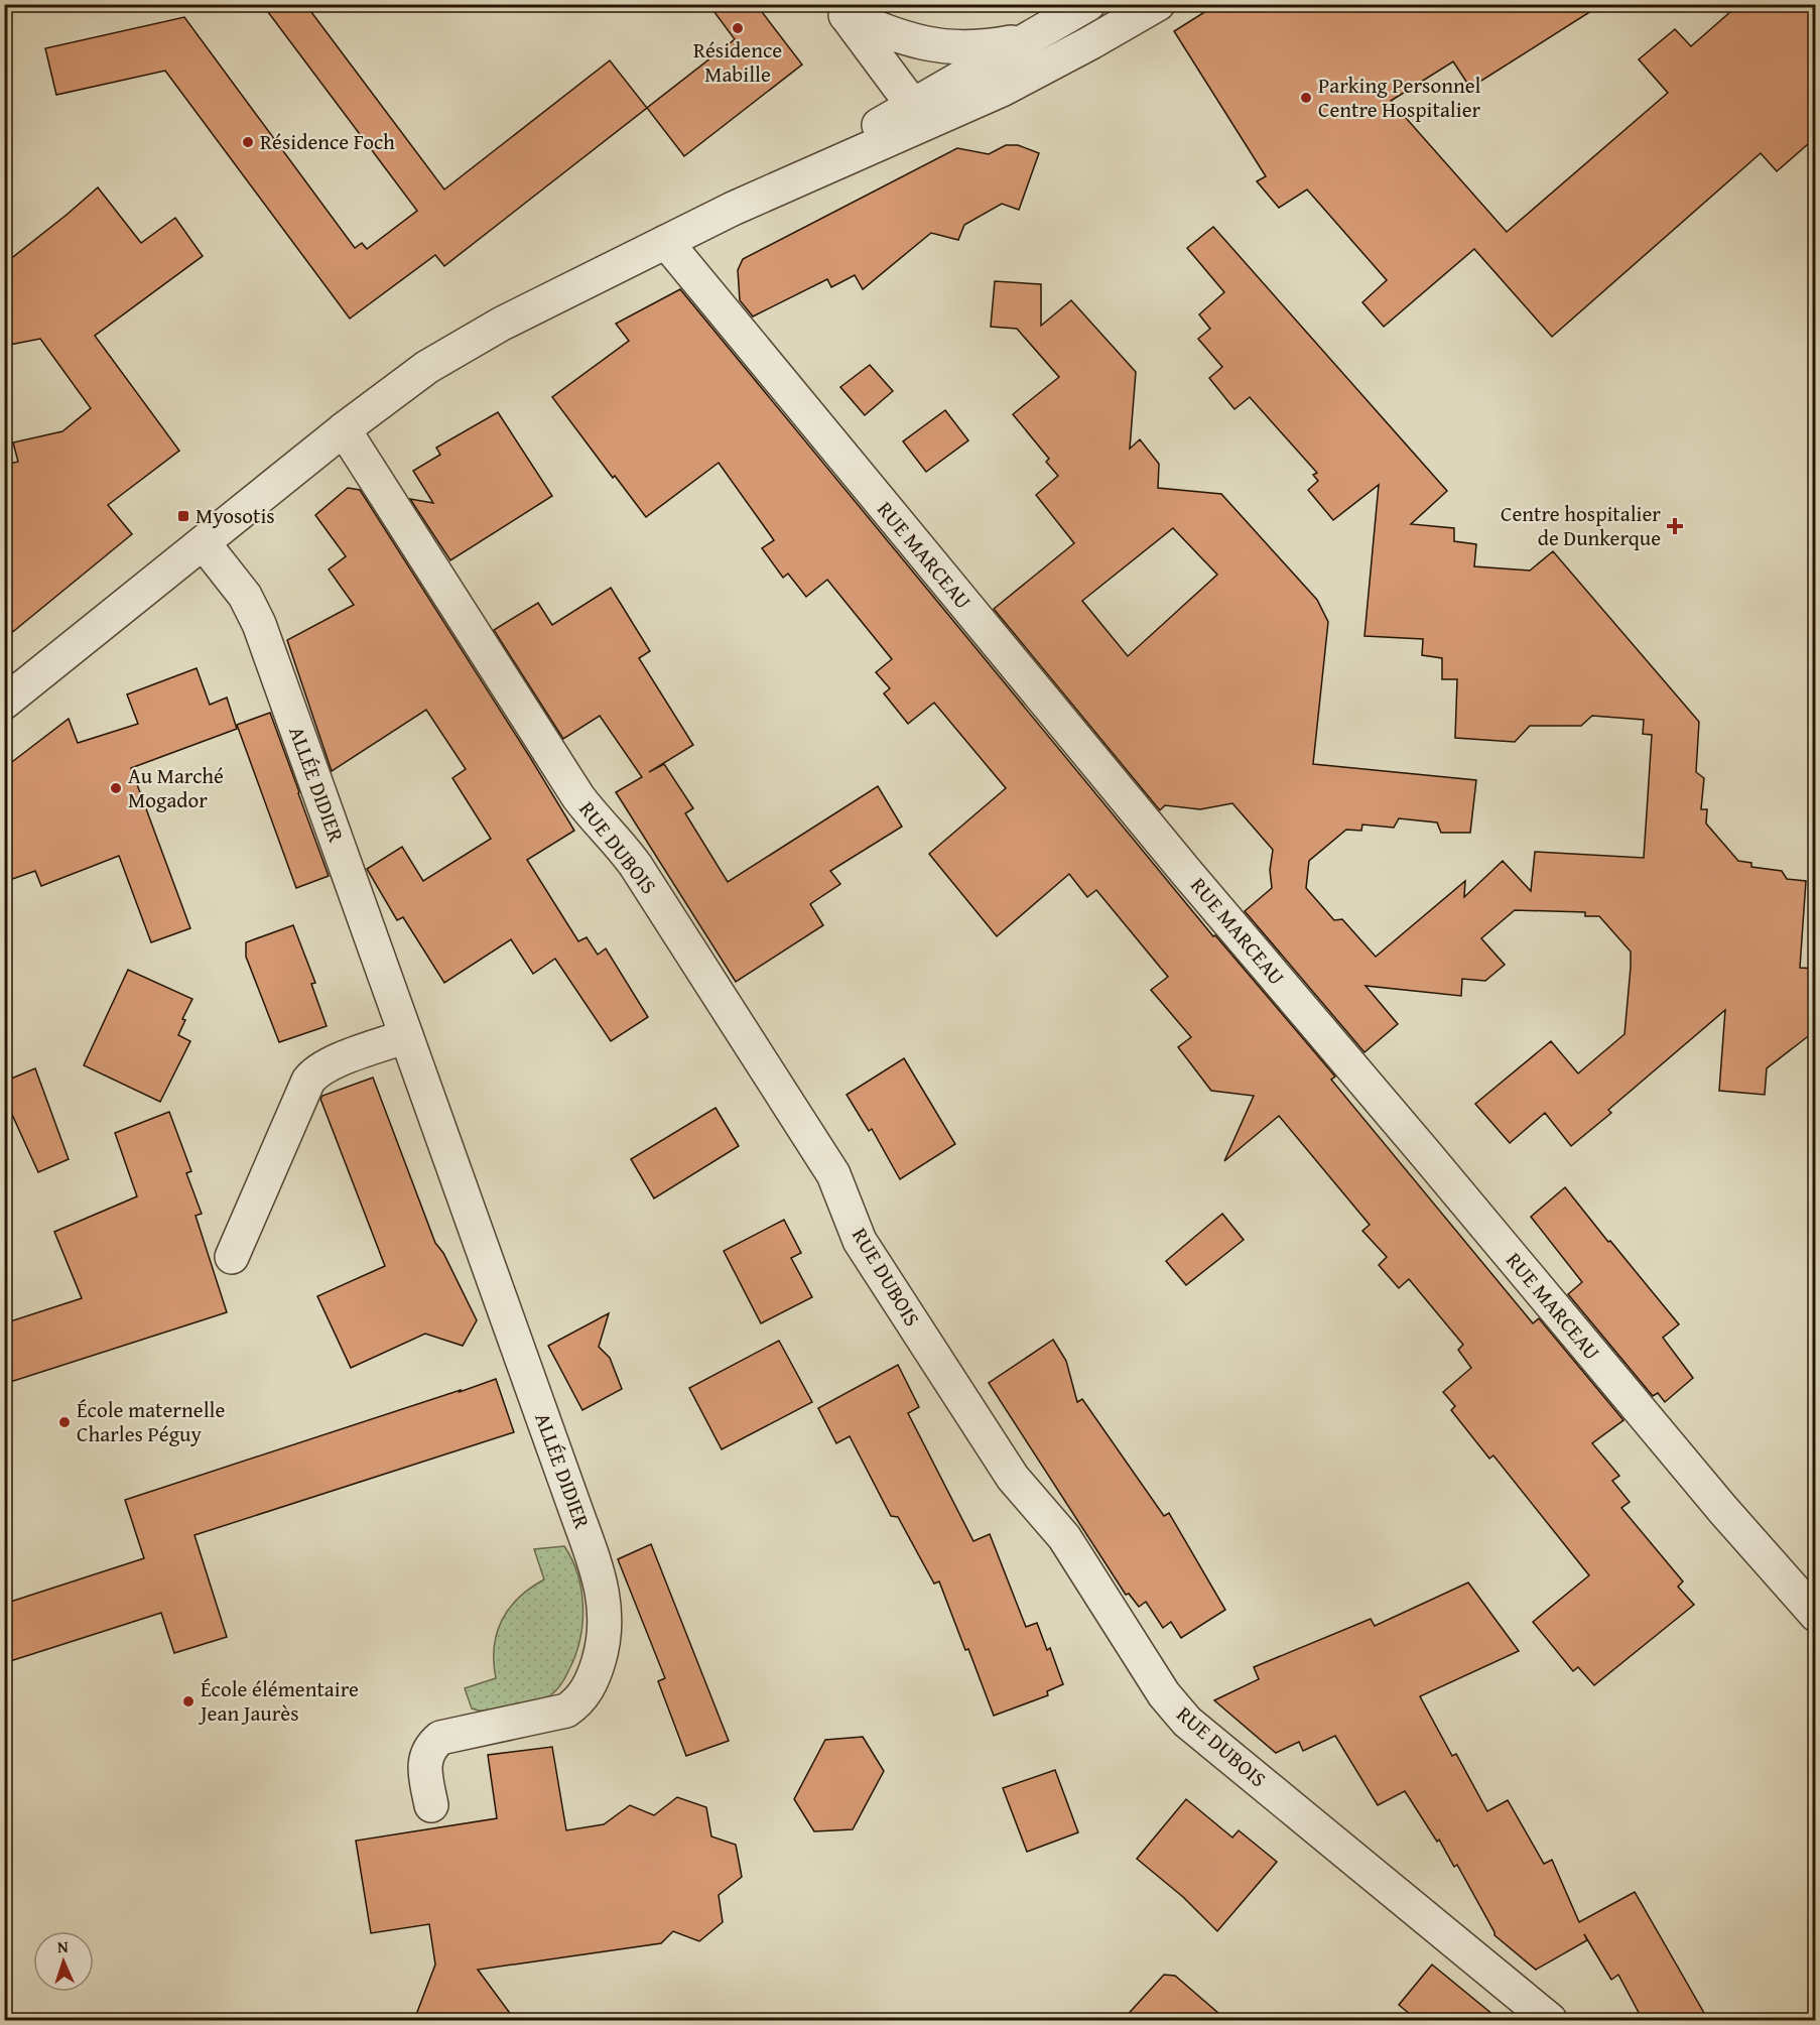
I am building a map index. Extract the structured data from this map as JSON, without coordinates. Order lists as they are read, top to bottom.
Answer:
{
  "streets": {
    "street": ["RUE MARCEAU", "ALLÉE DIDIER", "RUE DUBOIS"]
  },
  "places": {
    "other": [
      "Résidence Mabille",
      "Parking Personnel Centre Hospitalier",
      "Résidence Foch",
      "Au Marché Mogador",
      "École maternelle Charles Péguy",
      "École élémentaire Jean Jaurès"
    ],
    "transit": ["Myosotis"],
    "health": ["Centre hospitalier de Dunkerque"]
  },
  "north": "top"
}
